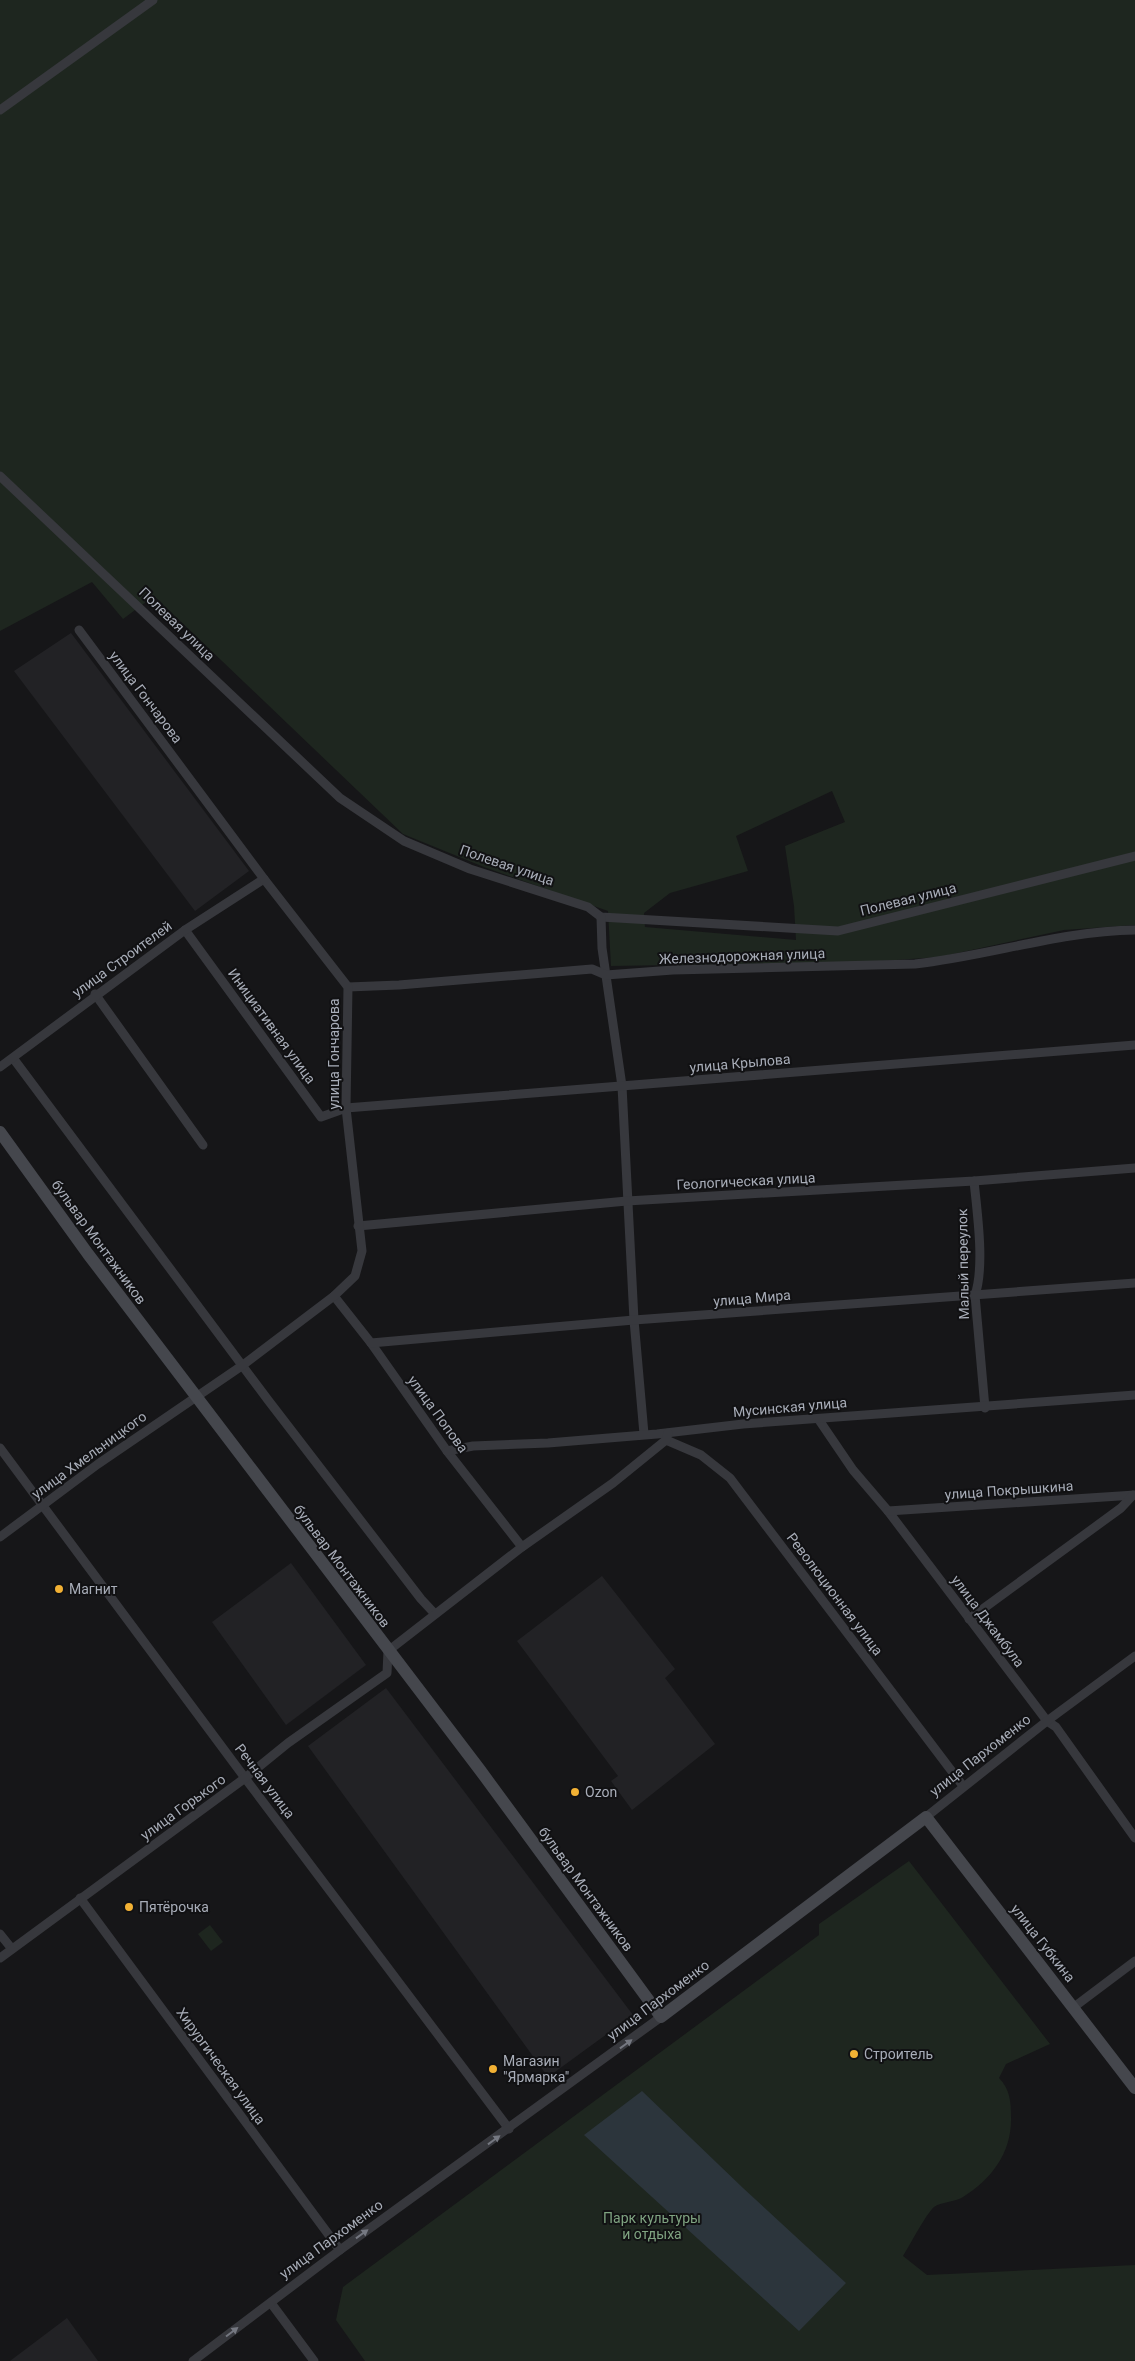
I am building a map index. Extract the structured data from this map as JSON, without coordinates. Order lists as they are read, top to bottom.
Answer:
{
  "streets": {
    "street": [
      "Полевая улица",
      "улица Гончарова",
      "Железнодорожная улица",
      "улица Строителей",
      "Инициативная улица",
      "улица Крылова",
      "Геологическая улица",
      "бульвар Монтажников",
      "Малый переулок",
      "улица Мира",
      "Мусинская улица",
      "улица Попова",
      "улица Хмельницкого",
      "улица Покрышкина",
      "Революционная улица",
      "улица Джамбула",
      "улица Пархоменко",
      "Речная улица",
      "улица Горького",
      "улица Губкина",
      "Хирургическая улица"
    ]
  },
  "crossings": [
    ["улица Гончарова", "Железнодорожная улица"],
    ["улица Гончарова", "улица Строителей"],
    ["улица Гончарова", "Инициативная улица"],
    ["улица Гончарова", "улица Крылова"],
    ["улица Гончарова", "Геологическая улица"],
    ["улица Гончарова", "бульвар Монтажников"],
    ["улица Гончарова", "улица Попова"],
    ["улица Гончарова", "улица Хмельницкого"],
    ["улица Строителей", "Инициативная улица"],
    ["Инициативная улица", "улица Крылова"],
    ["Геологическая улица", "Малый переулок"],
    ["бульвар Монтажников", "улица Хмельницкого"],
    ["бульвар Монтажников", "улица Пархоменко"],
    ["бульвар Монтажников", "улица Горького"],
    ["Малый переулок", "улица Мира"],
    ["Малый переулок", "Мусинская улица"],
    ["улица Мира", "улица Попова"],
    ["Мусинская улица", "улица Попова"],
    ["Мусинская улица", "Революционная улица"],
    ["Мусинская улица", "улица Джамбула"],
    ["улица Хмельницкого", "Речная улица"],
    ["улица Покрышкина", "улица Джамбула"],
    ["Революционная улица", "улица Пархоменко"],
    ["улица Джамбула", "улица Пархоменко"],
    ["улица Пархоменко", "Речная улица"],
    ["улица Пархоменко", "улица Губкина"],
    ["улица Пархоменко", "Хирургическая улица"],
    ["Речная улица", "улица Горького"],
    ["улица Горького", "Хирургическая улица"]
  ],
  "one_way": ["улица Пархоменко"],
  "parks": ["Парк культуры и отдыха"],
  "places": [
    "Магнит",
    "Ozon",
    "Пятёрочка",
    "Строитель",
    "Магазин \"Ярмарка\""
  ]
}
